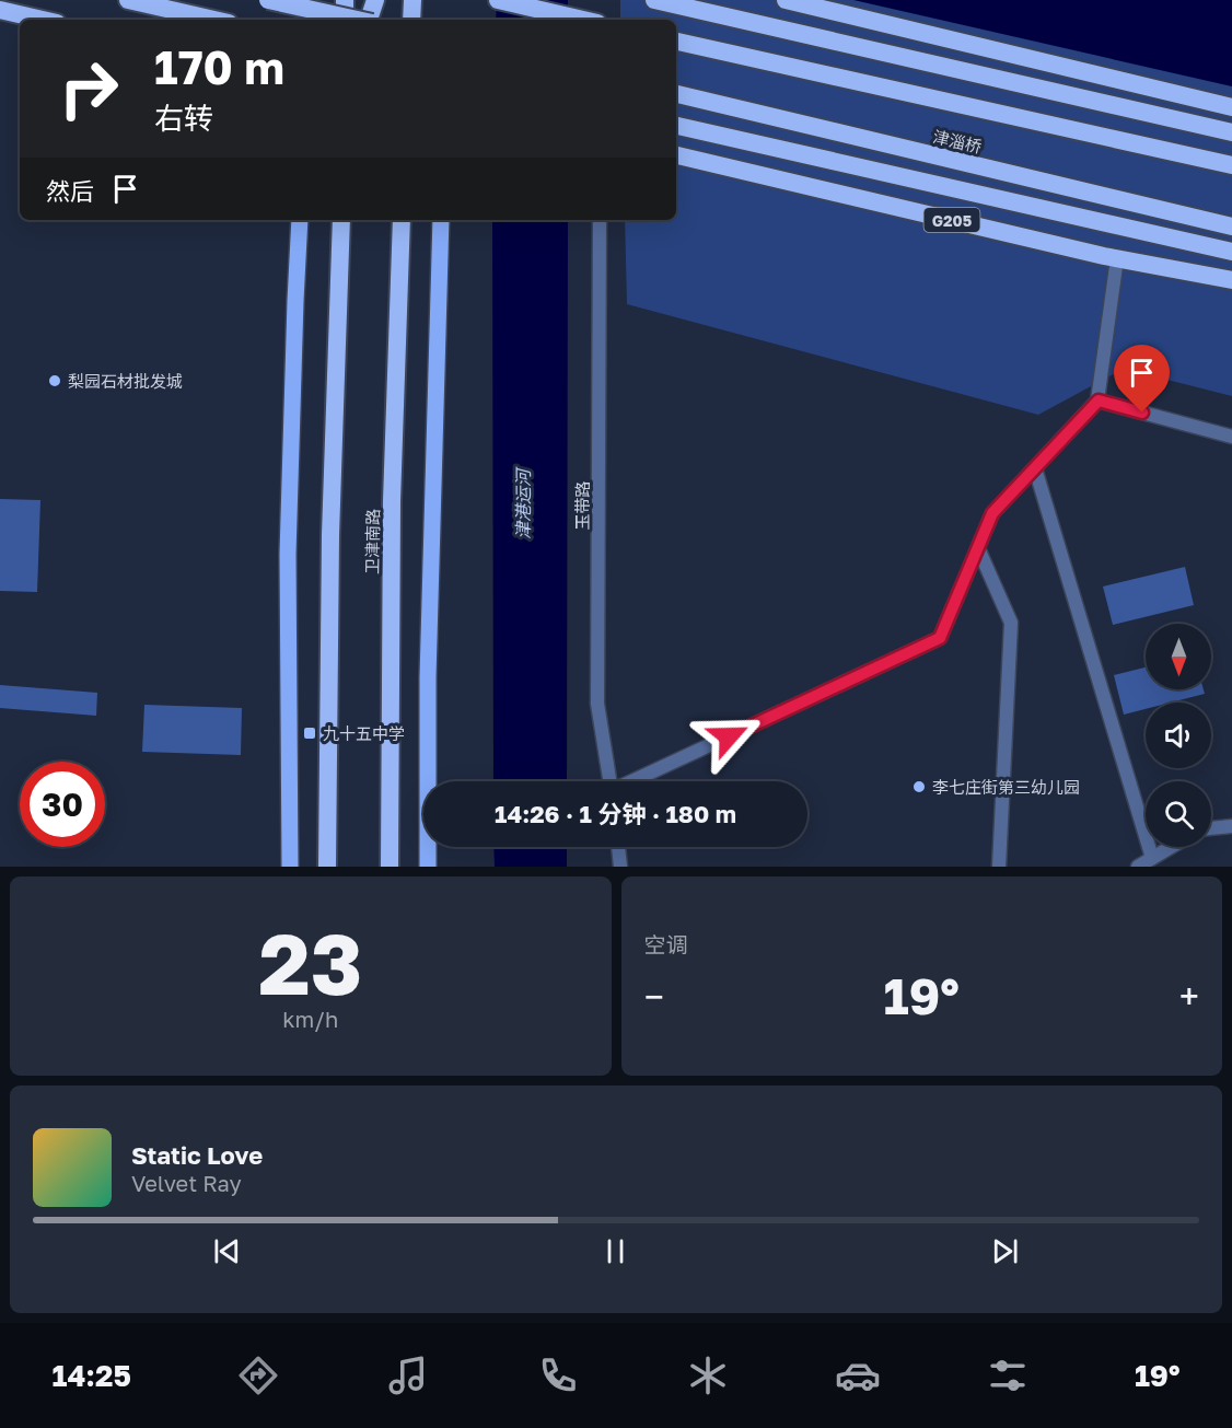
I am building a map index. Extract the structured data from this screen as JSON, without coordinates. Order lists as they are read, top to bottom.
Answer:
{
  "streets": {
    "highway": ["津淄桥", "G205", "卫津南路"],
    "street": ["玉带路"]
  },
  "water": ["津港运河"],
  "places": {
    "other": ["梨园石材批发城", "李七庄街第三幼儿园"],
    "transit": ["九十五中学"]
  },
  "north": "bottom",
  "page": {
    "turn": ["170 m", "右转"],
    "then": "然后",
    "limit": "30",
    "trip": "14:26 · 1 分钟 · 180 m",
    "tile": [
      ["23", "km/h"],
      "空调"
    ],
    "heat": ["−", "19°", "+"],
    "song": ["Static Love", "Velvet Ray"],
    "tabs": ["14:25", "19°"]
  }
}
